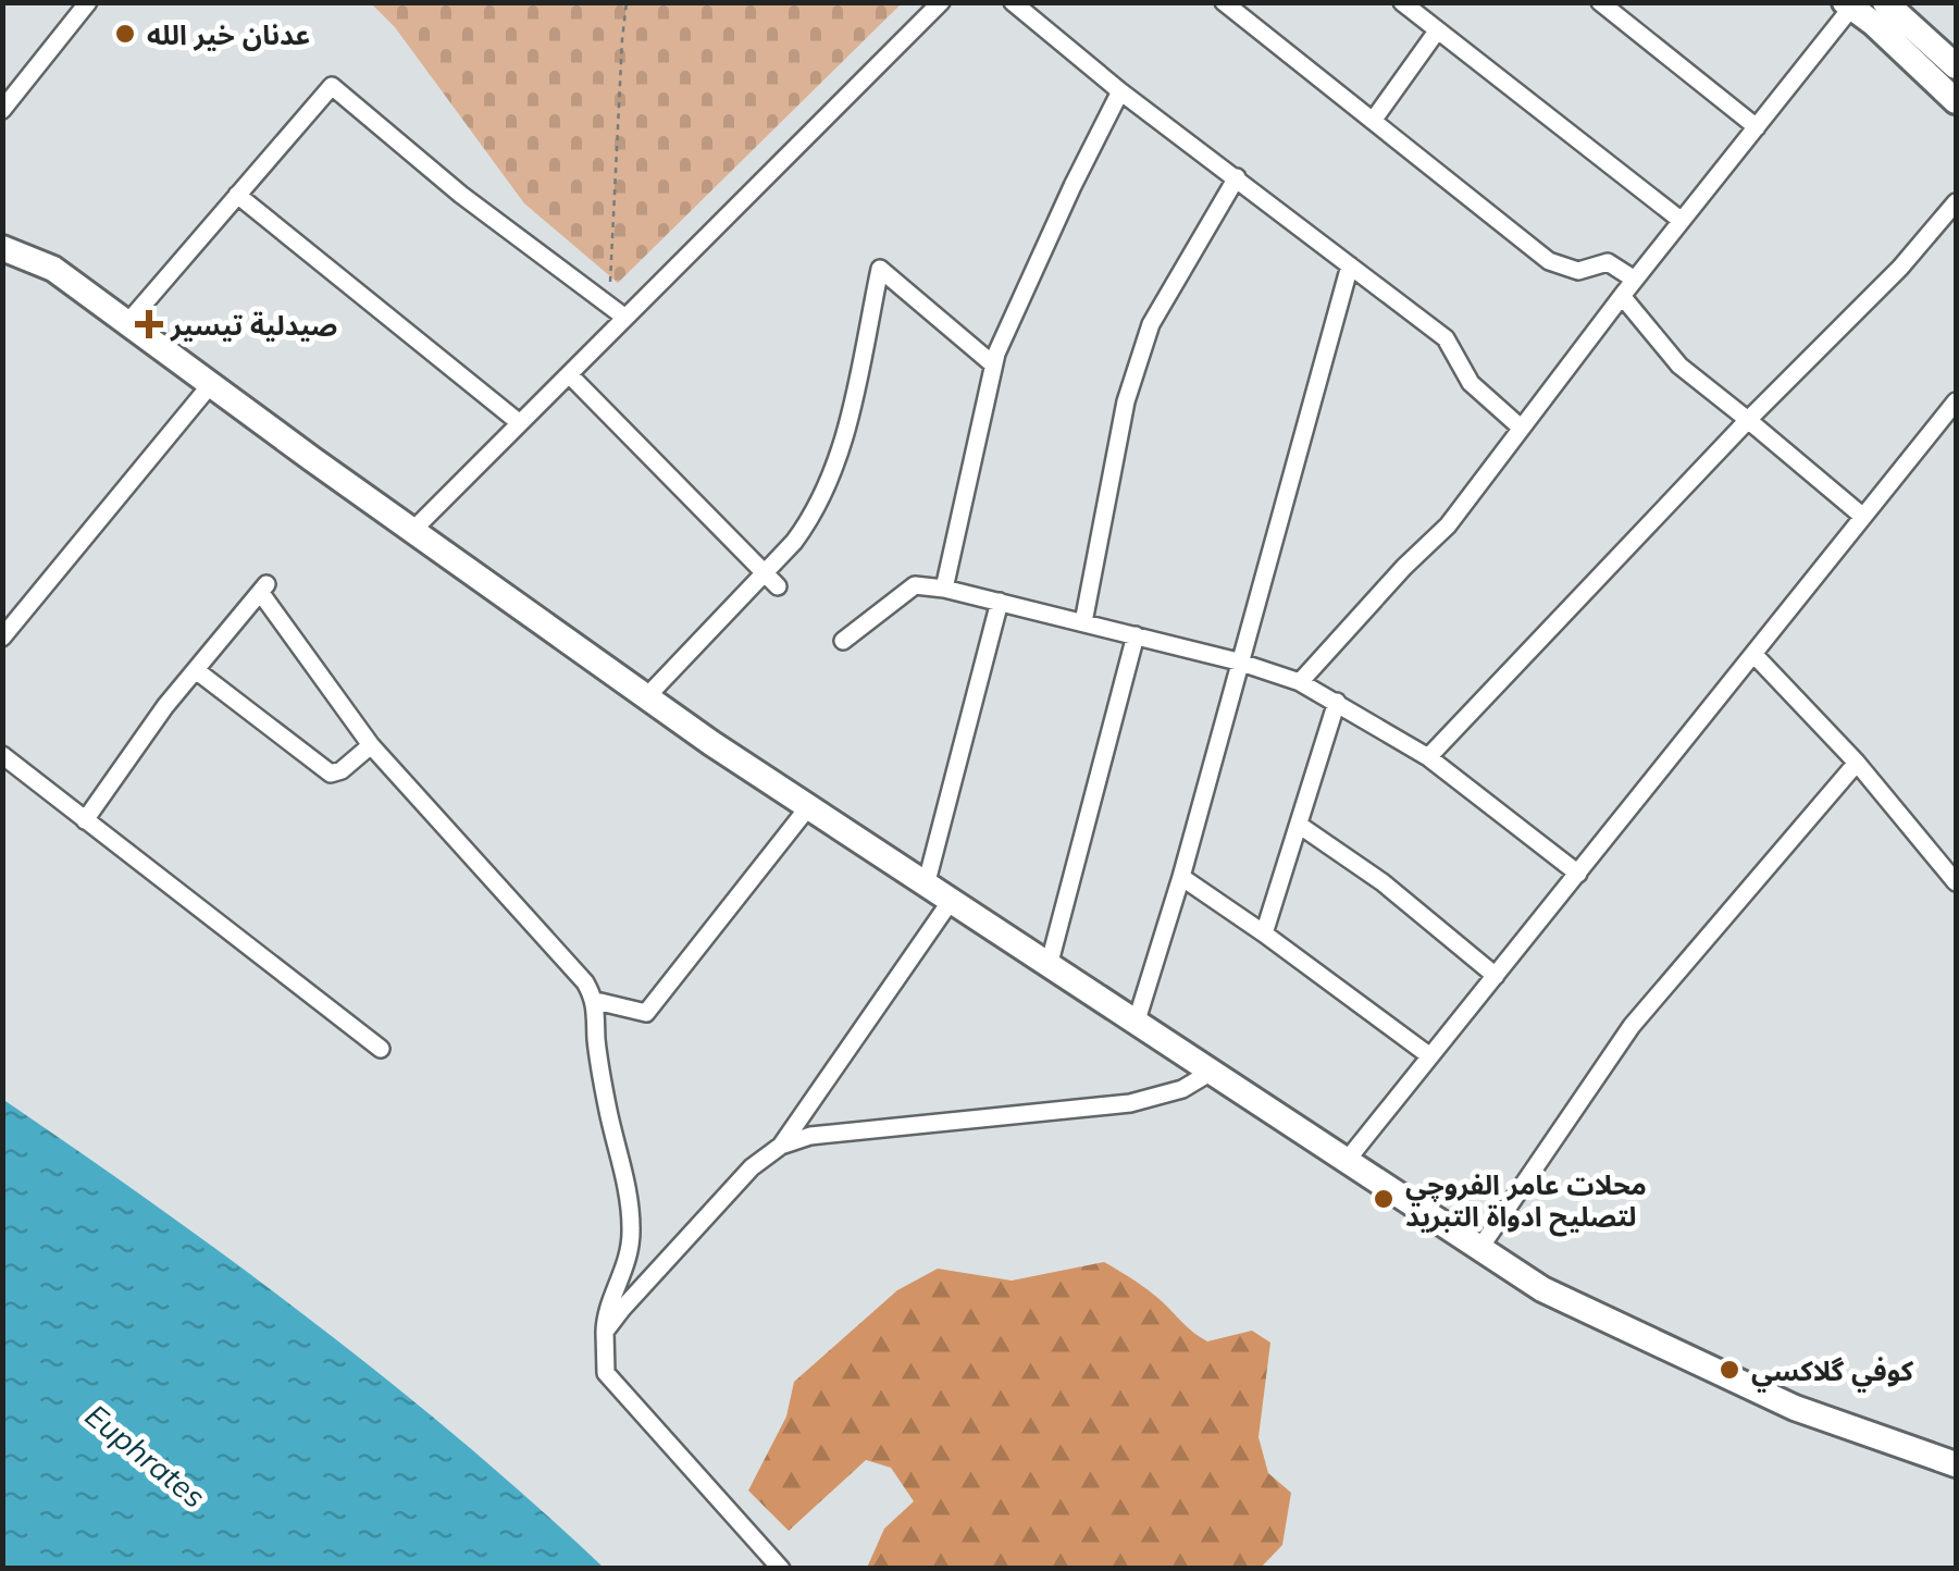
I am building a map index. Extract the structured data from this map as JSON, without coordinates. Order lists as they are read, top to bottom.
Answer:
{
  "water": ["Euphrates"],
  "places": {
    "other": ["عدنان خير الله", "محلات عامر الفروچي لتصليح ادواة التبريد", "كوفي گلاكسي"],
    "health": ["صيدلية تيسير"]
  }
}
